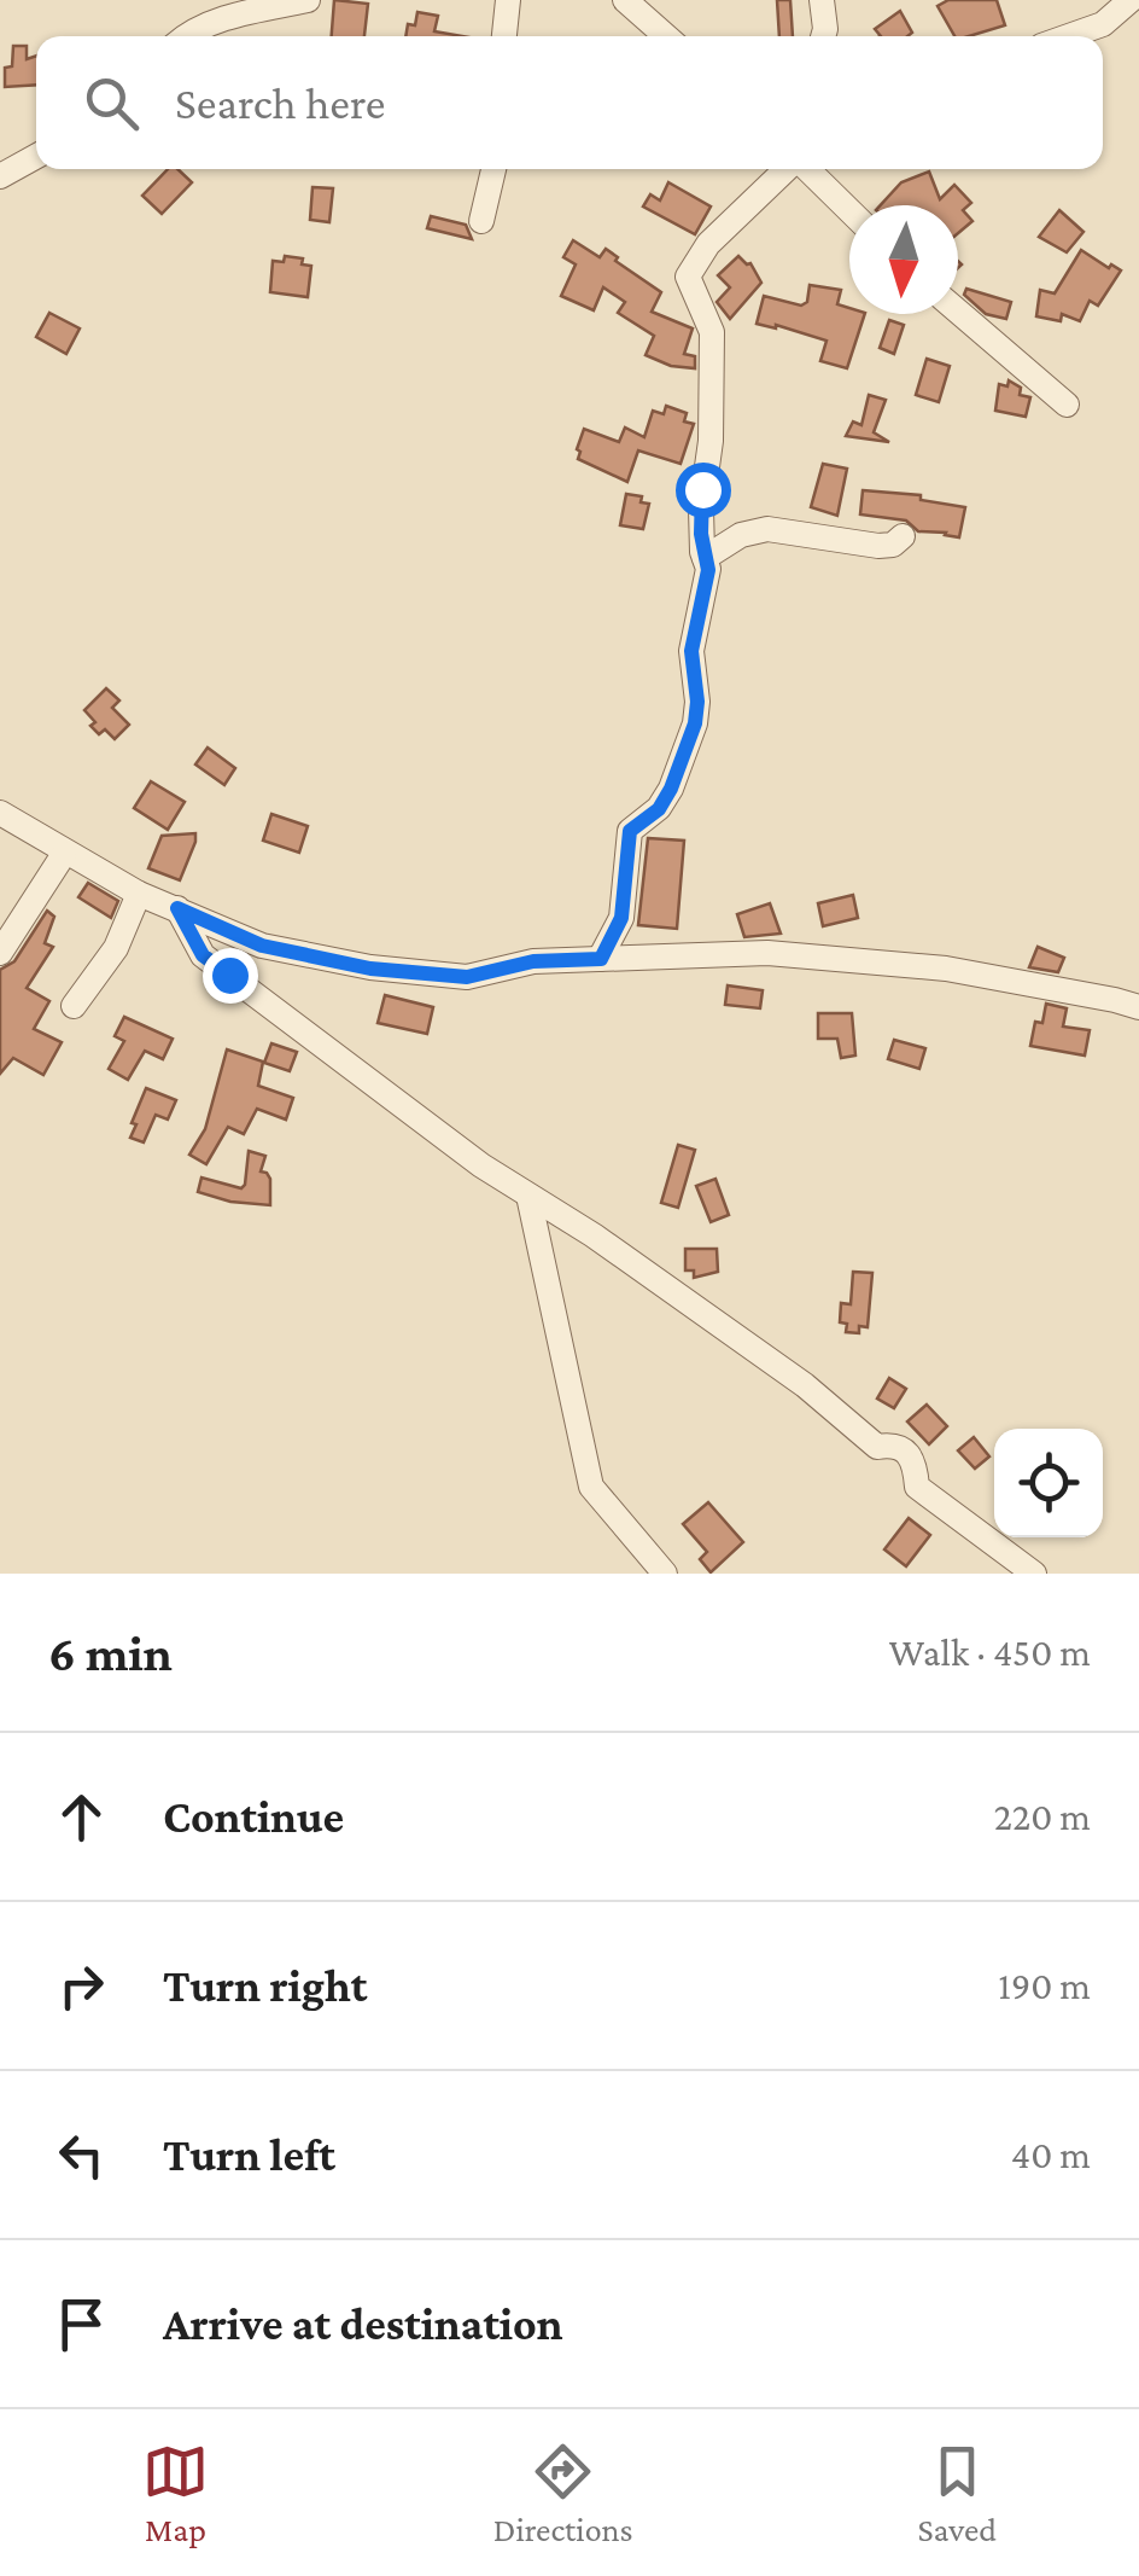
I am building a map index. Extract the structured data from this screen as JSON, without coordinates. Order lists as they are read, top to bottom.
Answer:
{
  "north": "bottom",
  "page": {
    "search": "Search here",
    "heading": ["6 min", "Walk · 450 m"],
    "list": [
      ["Continue", "220 m"],
      ["Turn right", "190 m"],
      ["Turn left", "40 m"],
      "Arrive at destination"
    ],
    "nav": ["Map", "Directions", "Saved"]
  }
}
